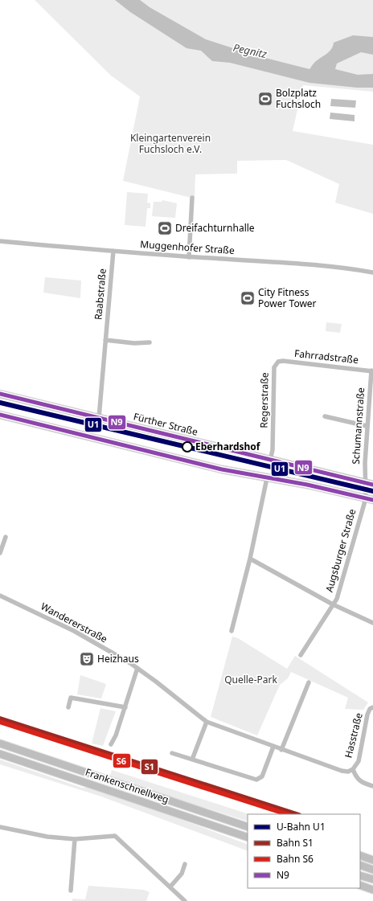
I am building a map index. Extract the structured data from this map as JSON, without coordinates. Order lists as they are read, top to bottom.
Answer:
{
  "streets": {
    "main road": ["Fürther Straße", "Frankenschnellweg"],
    "street": [
      "Muggenhofer Straße",
      "Raabstraße",
      "Fahrradstraße",
      "Regerstraße",
      "Schumannstraße",
      "Augsburger Straße",
      "Wandererstraße",
      "Hasstraße"
    ]
  },
  "crossings": [
    ["Muggenhofer Straße", "Raabstraße"],
    ["Raabstraße", "Fürther Straße"],
    ["Fahrradstraße", "Regerstraße"],
    ["Fahrradstraße", "Schumannstraße"],
    ["Regerstraße", "Fürther Straße"],
    ["Fürther Straße", "Schumannstraße"],
    ["Wandererstraße", "Hasstraße"]
  ],
  "water": ["Pegnitz"],
  "parks": ["Kleingartenverein Fuchsloch e.V.", "Quelle-Park"],
  "places": {
    "sports": ["Bolzplatz Fuchsloch", "Dreifachturnhalle", "City Fitness Power Tower"],
    "other": ["Eberhardshof"],
    "theatre": ["Heizhaus"]
  },
  "lines": [
    "transit line N9",
    "metro line U1",
    "rail line S1",
    "rail line S6"
  ],
  "legend": [
    "U-Bahn U1",
    "Bahn S1",
    "Bahn S6",
    "N9"
  ]
}
